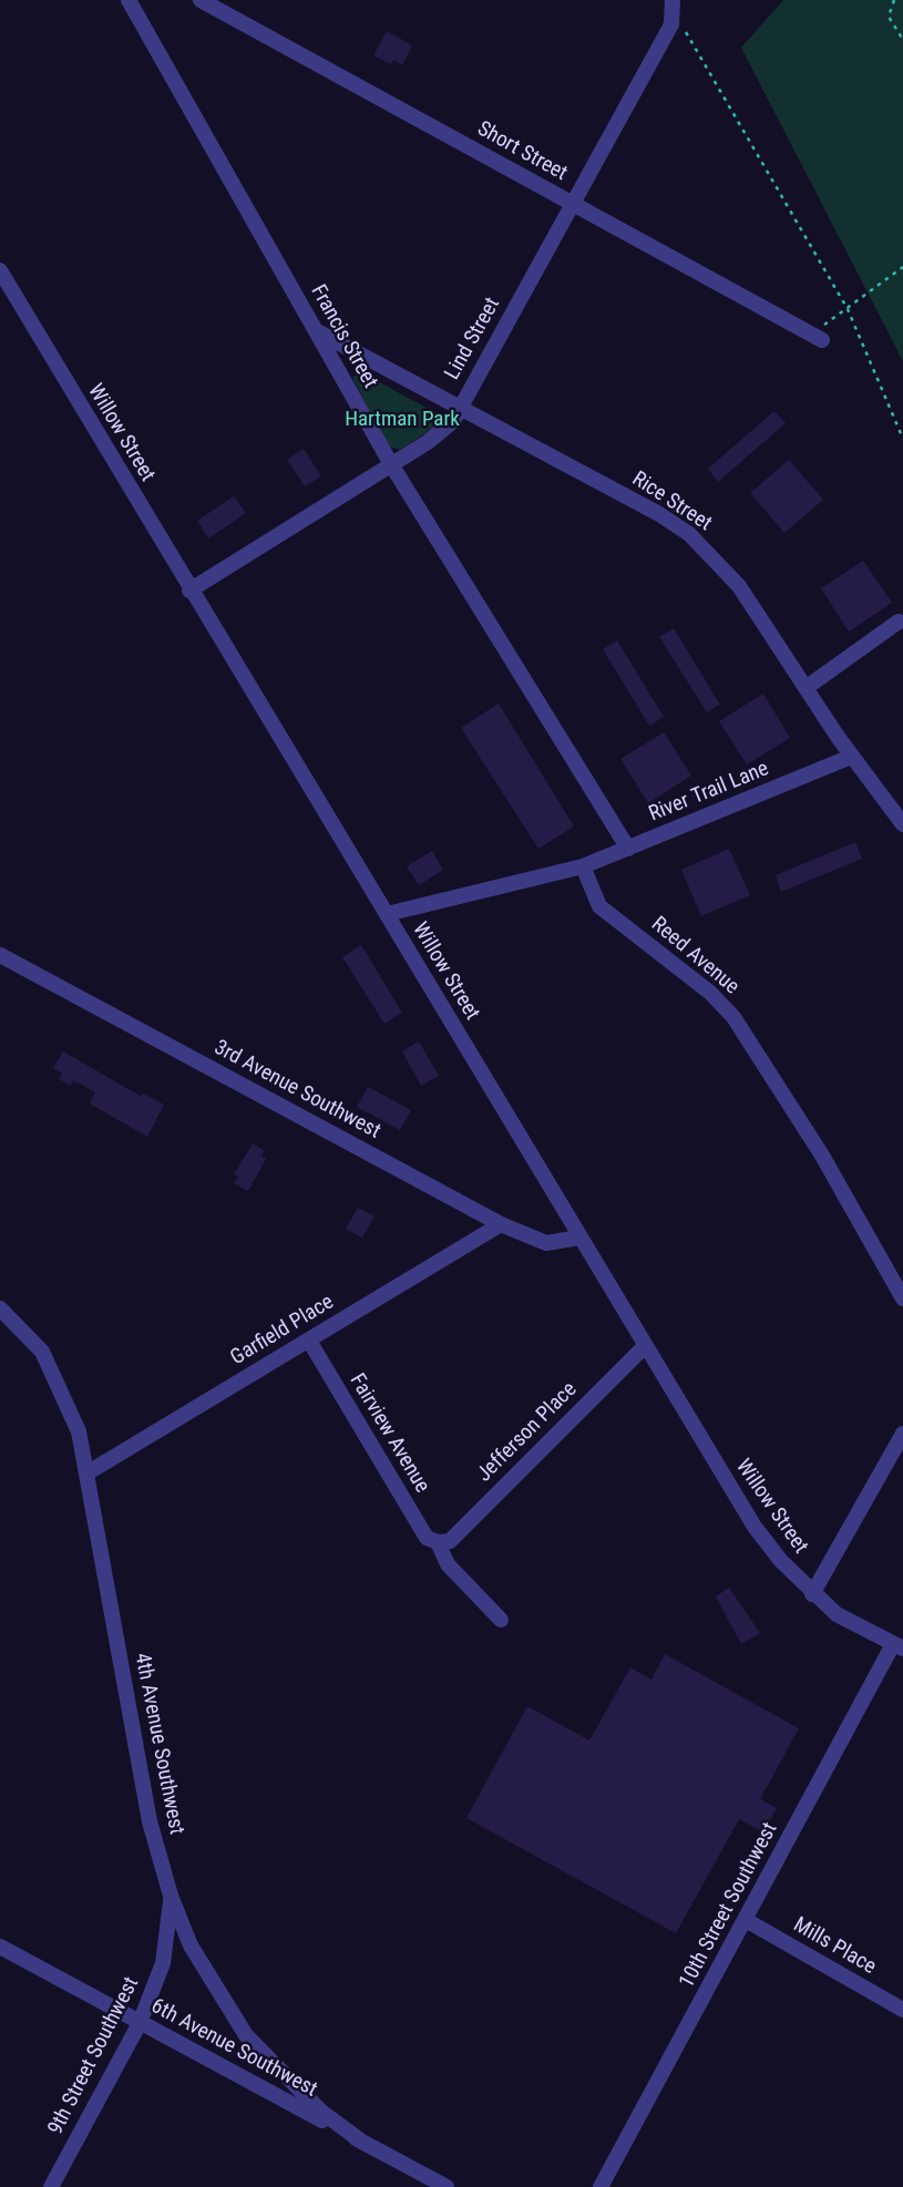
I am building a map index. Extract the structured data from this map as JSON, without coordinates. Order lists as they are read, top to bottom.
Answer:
{
  "streets": {
    "street": [
      "Short Street",
      "Francis Street",
      "Lind Street",
      "Willow Street",
      "Rice Street",
      "River Trail Lane",
      "Reed Avenue",
      "3rd Avenue Southwest",
      "Garfield Place",
      "Jefferson Place",
      "Fairview Avenue",
      "4th Avenue Southwest",
      "10th Street Southwest",
      "Mills Place",
      "6th Avenue Southwest",
      "9th Street Southwest"
    ]
  },
  "crossings": [
    ["Short Street", "Lind Street"],
    ["Francis Street", "Lind Street"],
    ["Francis Street", "Rice Street"],
    ["Francis Street", "River Trail Lane"],
    ["Lind Street", "Willow Street"],
    ["Lind Street", "Rice Street"],
    ["Willow Street", "3rd Avenue Southwest"],
    ["Willow Street", "Jefferson Place"],
    ["Willow Street", "10th Street Southwest"],
    ["Rice Street", "River Trail Lane"],
    ["River Trail Lane", "Reed Avenue"],
    ["3rd Avenue Southwest", "Garfield Place"],
    ["Garfield Place", "Fairview Avenue"],
    ["Garfield Place", "4th Avenue Southwest"],
    ["Jefferson Place", "Fairview Avenue"],
    ["4th Avenue Southwest", "6th Avenue Southwest"],
    ["4th Avenue Southwest", "9th Street Southwest"],
    ["10th Street Southwest", "Mills Place"],
    ["6th Avenue Southwest", "9th Street Southwest"]
  ],
  "parks": ["Hartman Park"]
}
